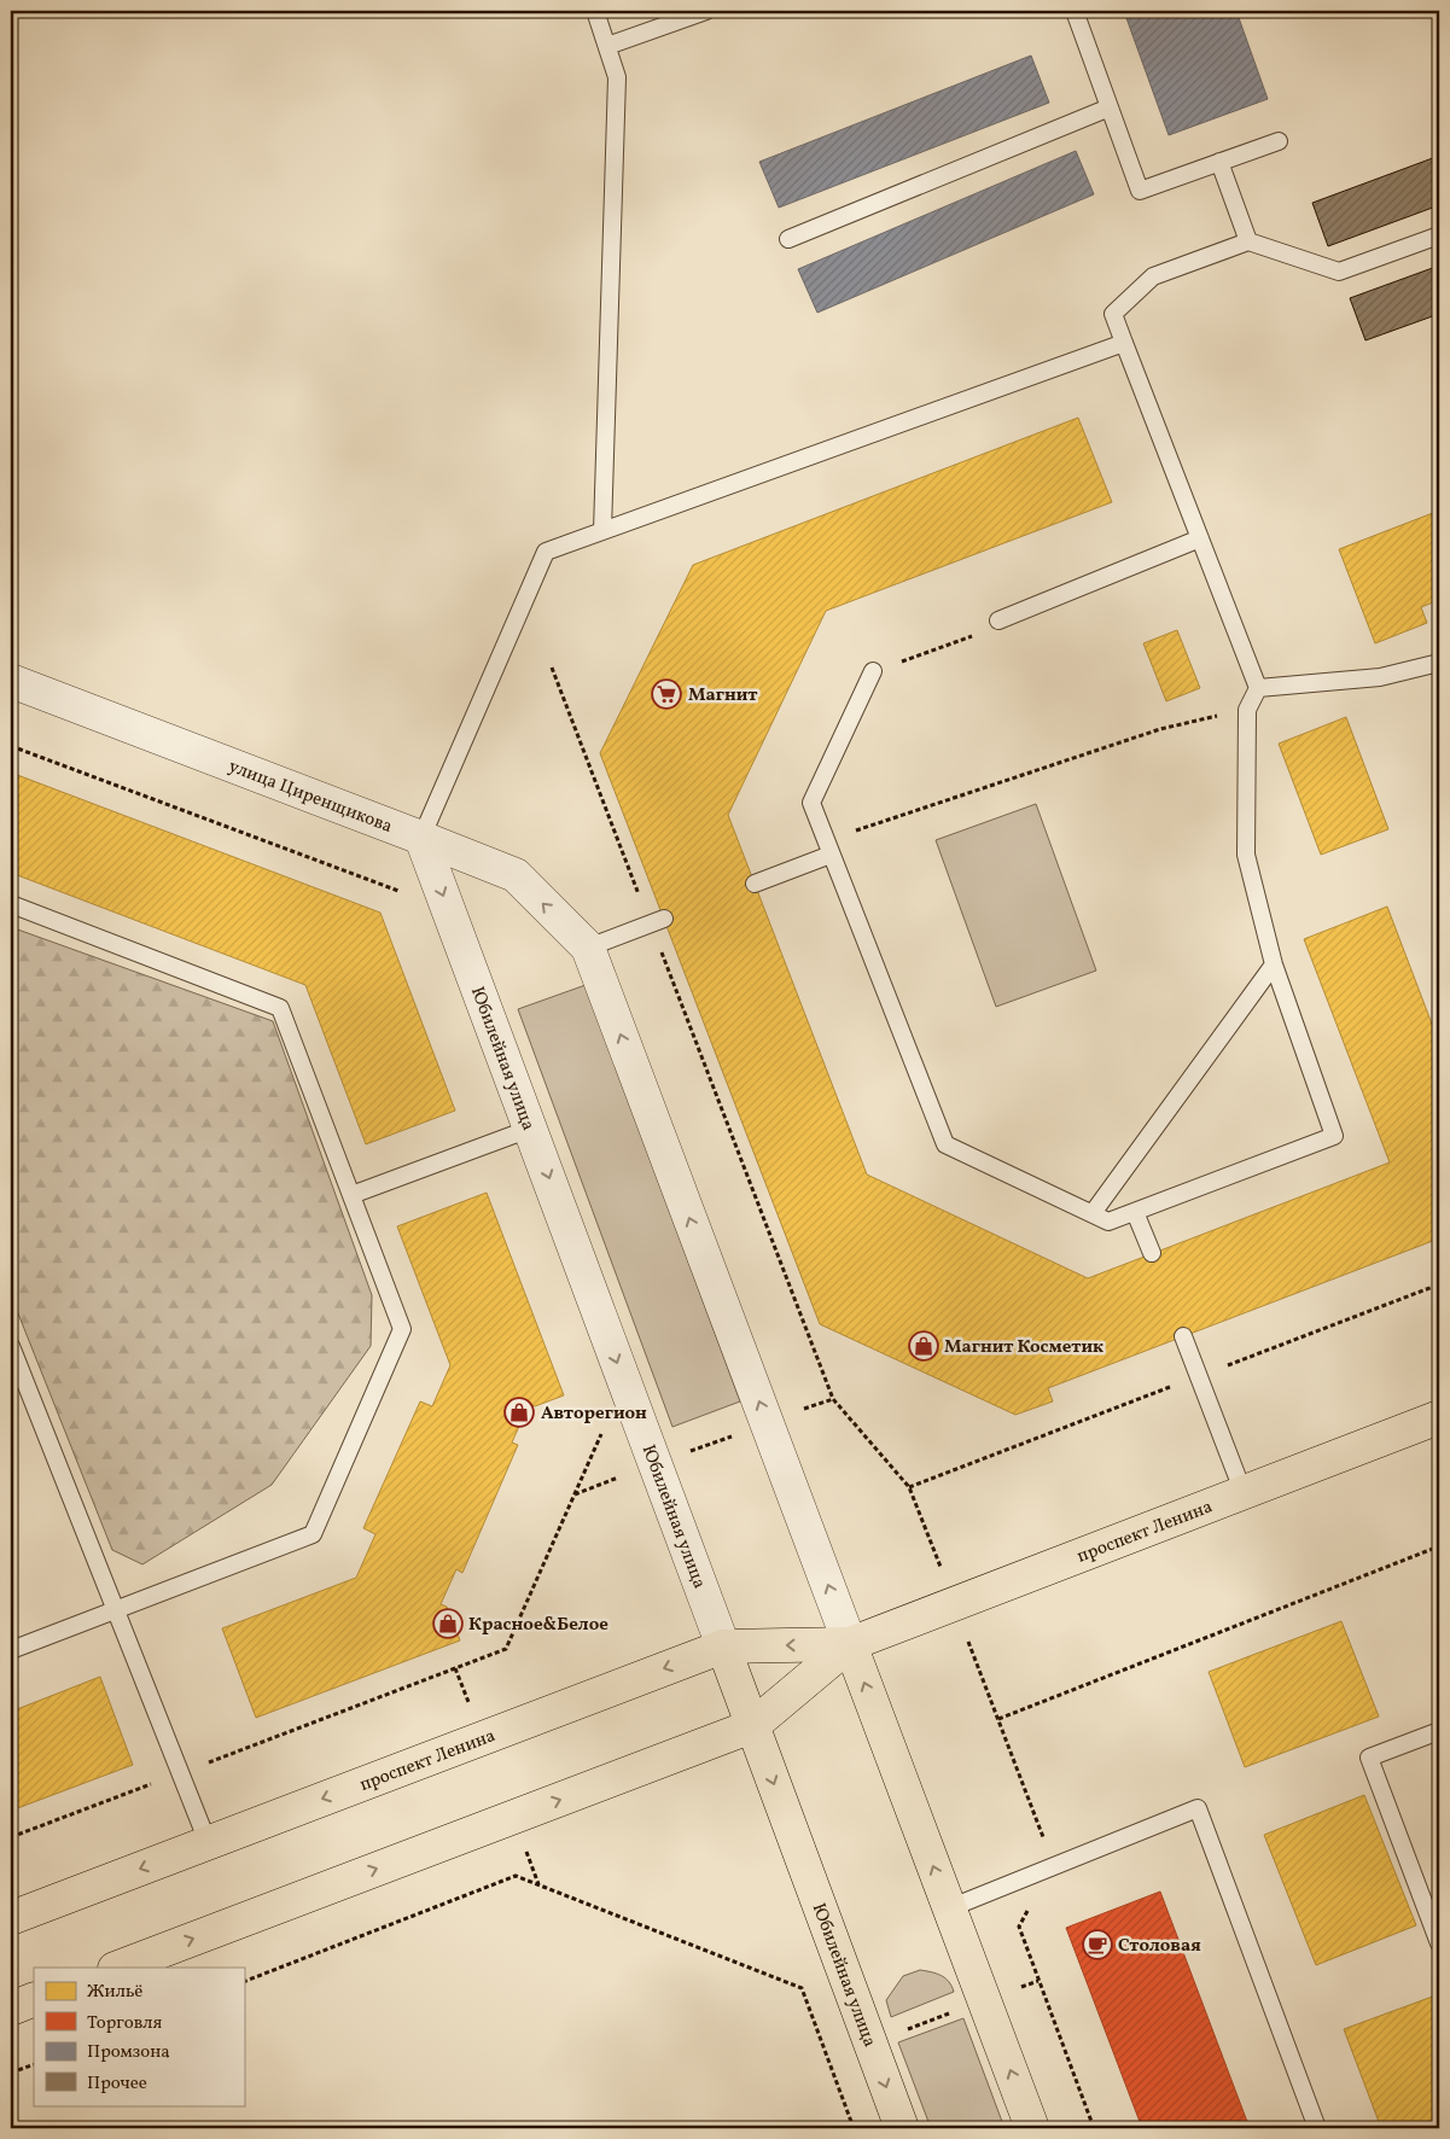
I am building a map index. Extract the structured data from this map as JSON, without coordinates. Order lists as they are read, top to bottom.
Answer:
{
  "streets": {
    "main road": ["Юбилейная улица", "проспект Ленина"],
    "street": ["улица Циренщикова"]
  },
  "crossings": [
    ["улица Циренщикова", "Юбилейная улица"],
    ["Юбилейная улица", "проспект Ленина"]
  ],
  "places": {
    "supermarket": ["Магнит"],
    "shop": ["Магнит Косметик", "Авторегион", "Красное&Белое"],
    "cafe": ["Столовая"]
  },
  "legend": [
    "Жильё",
    "Торговля",
    "Промзона",
    "Прочее"
  ]
}
